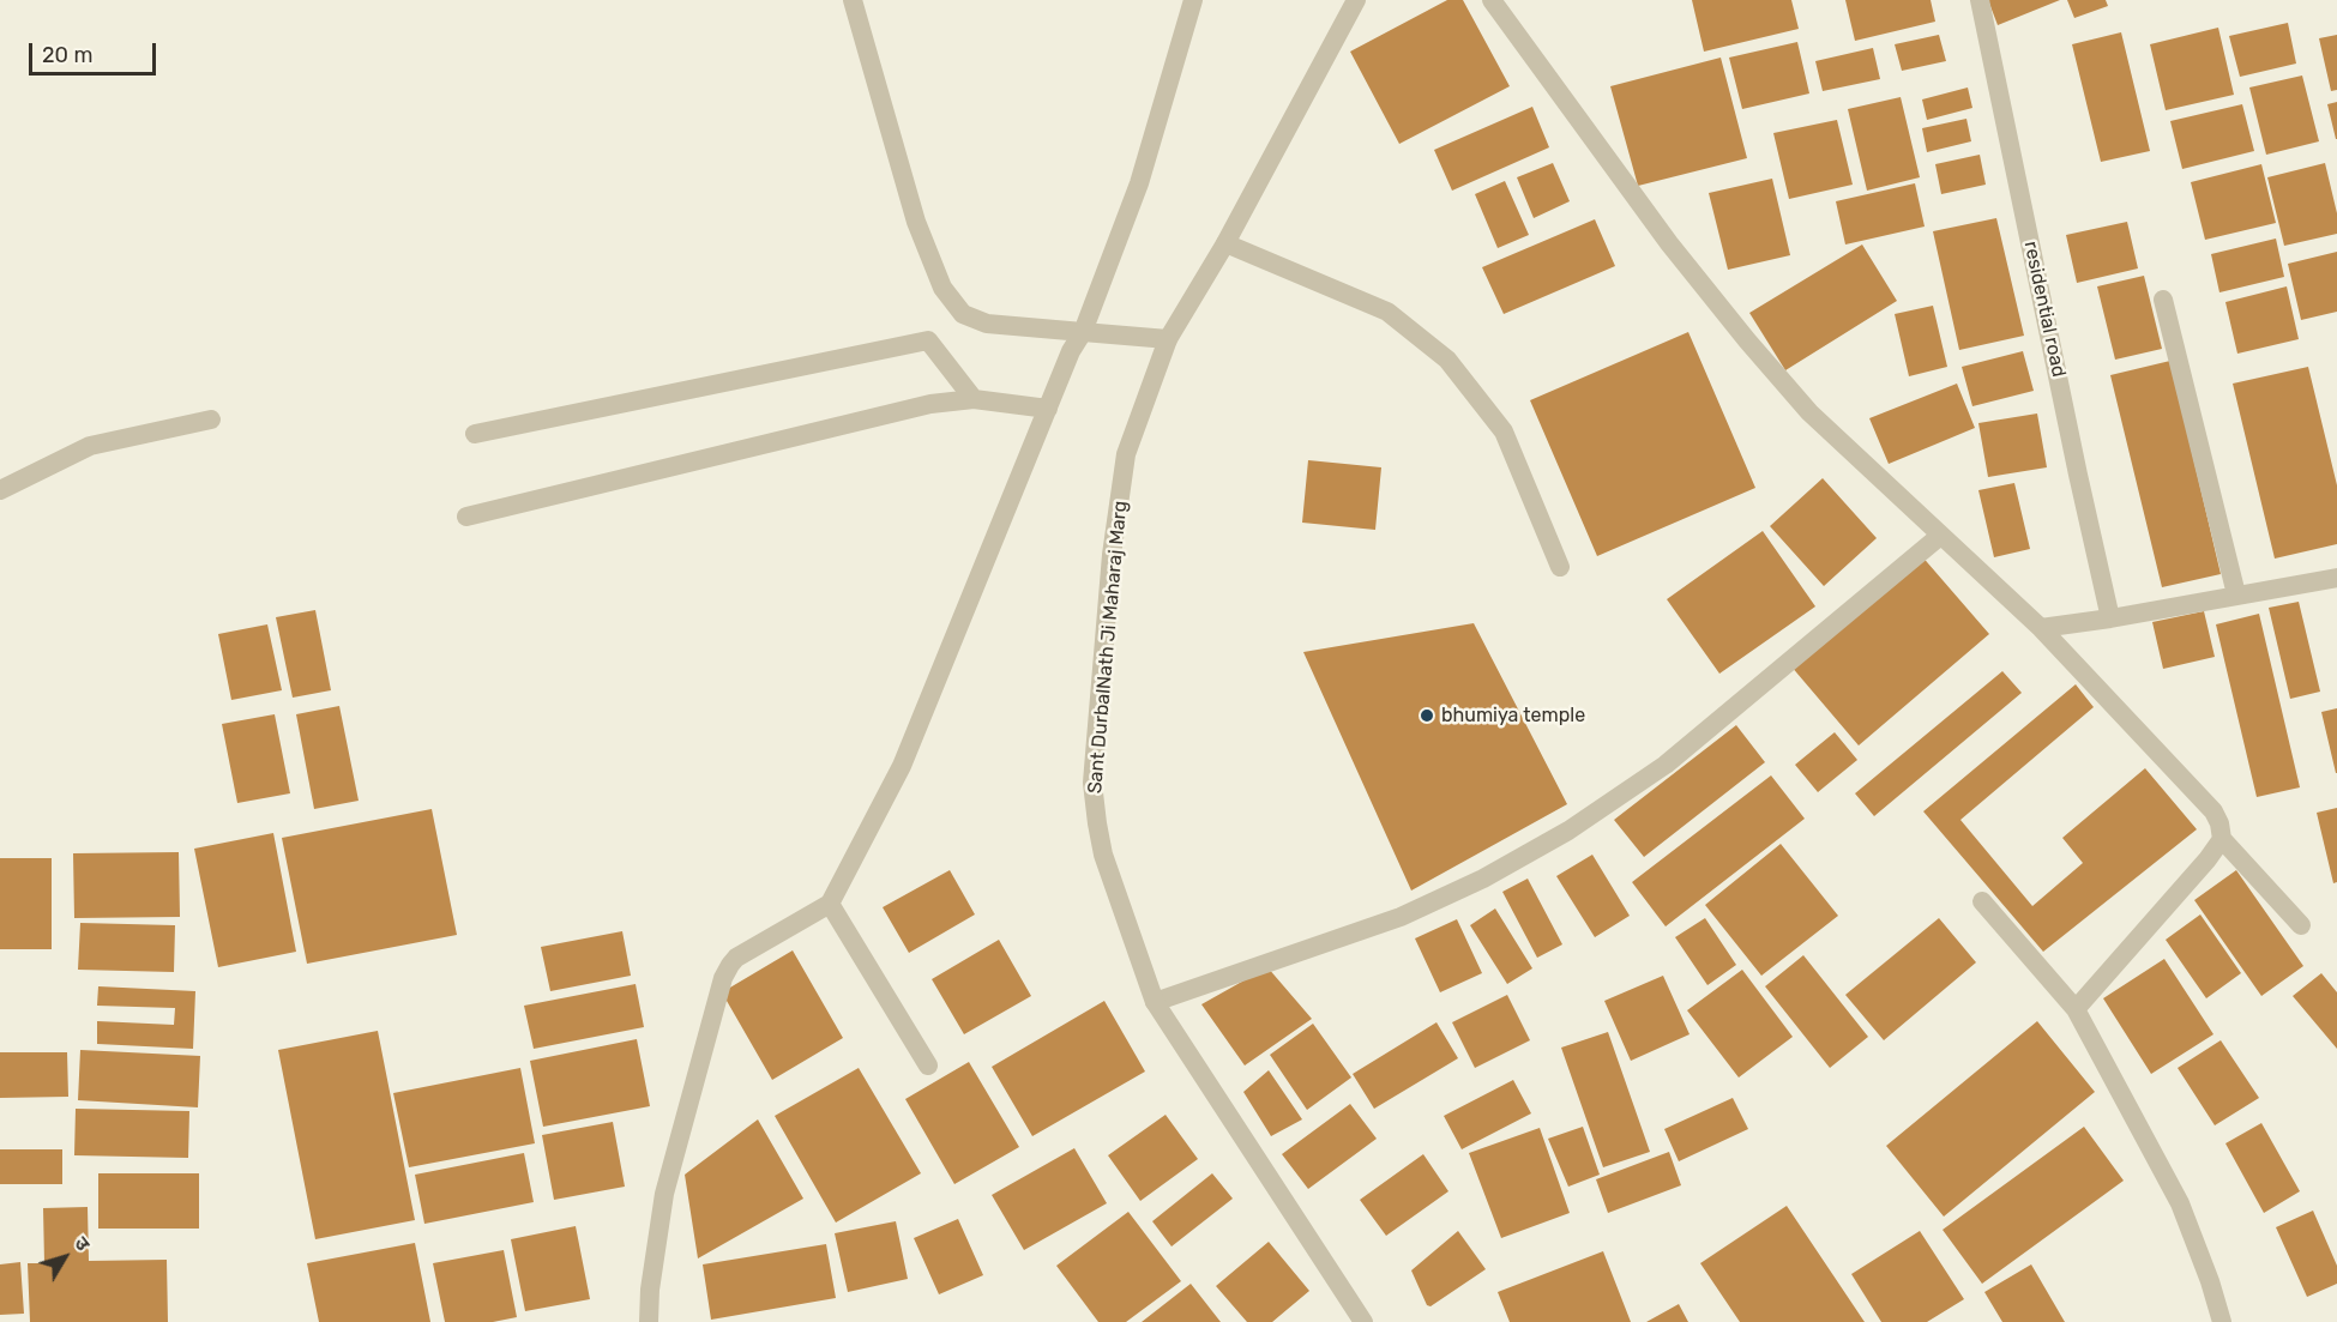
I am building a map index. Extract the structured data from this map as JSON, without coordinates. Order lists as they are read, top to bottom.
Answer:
{
  "streets": {
    "street": ["residential road", "Sant DurbalNath Ji Maharaj Marg"]
  },
  "places": ["bhumiya temple"],
  "scale_bar": "20 m",
  "north": "top right"
}
